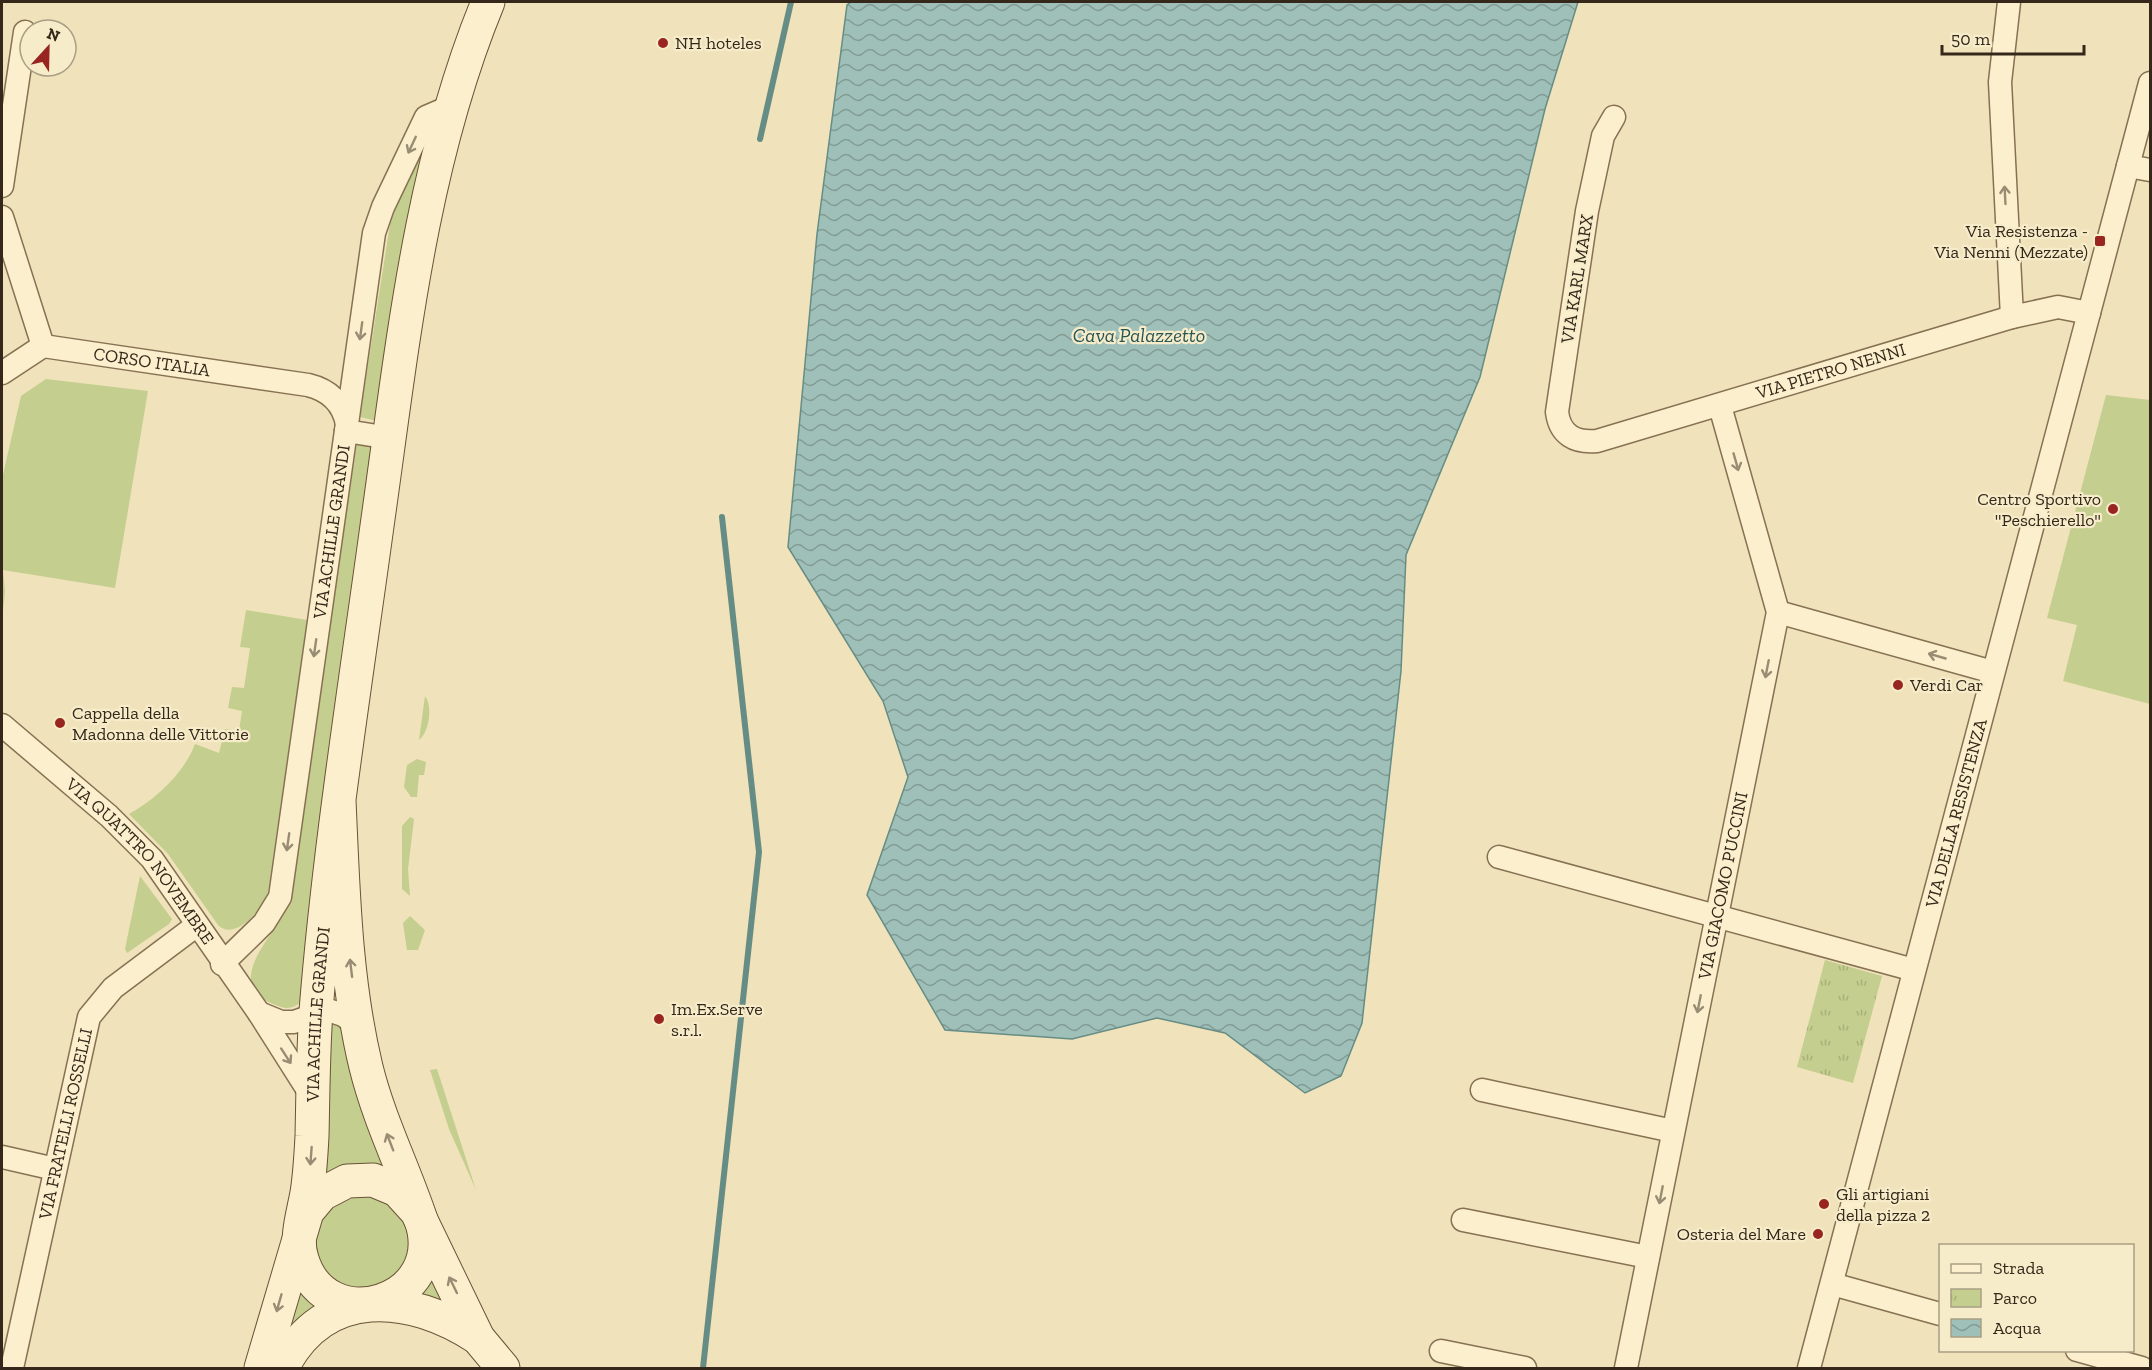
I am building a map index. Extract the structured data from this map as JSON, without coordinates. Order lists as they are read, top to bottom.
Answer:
{
  "streets": {
    "main road": ["VIA ACHILLE GRANDI"],
    "street": [
      "VIA KARL MARX",
      "CORSO ITALIA",
      "VIA PIETRO NENNI",
      "VIA DELLA RESISTENZA",
      "VIA QUATTRO NOVEMBRE",
      "VIA GIACOMO PUCCINI",
      "VIA FRATELLI ROSSELLI"
    ]
  },
  "crossings": [
    ["VIA KARL MARX", "VIA PIETRO NENNI"],
    ["CORSO ITALIA", "VIA ACHILLE GRANDI"],
    ["VIA PIETRO NENNI", "VIA DELLA RESISTENZA"],
    ["VIA PIETRO NENNI", "VIA GIACOMO PUCCINI"],
    ["VIA ACHILLE GRANDI", "VIA QUATTRO NOVEMBRE"],
    ["VIA QUATTRO NOVEMBRE", "VIA FRATELLI ROSSELLI"]
  ],
  "one_way": ["VIA GIACOMO PUCCINI"],
  "water": ["Cava Palazzetto"],
  "places": {
    "other": [
      "NH hoteles",
      "Centro Sportivo \"Peschierello\"",
      "Verdi Car",
      "Cappella della Madonna delle Vittorie",
      "Im.Ex.Serve s.r.l.",
      "Gli artigiani della pizza 2",
      "Osteria del Mare"
    ],
    "transit": ["Via Resistenza - Via Nenni (Mezzate)"]
  },
  "legend": ["Strada", "Parco", "Acqua"],
  "scale_bar": "50 m",
  "north": "top"
}
